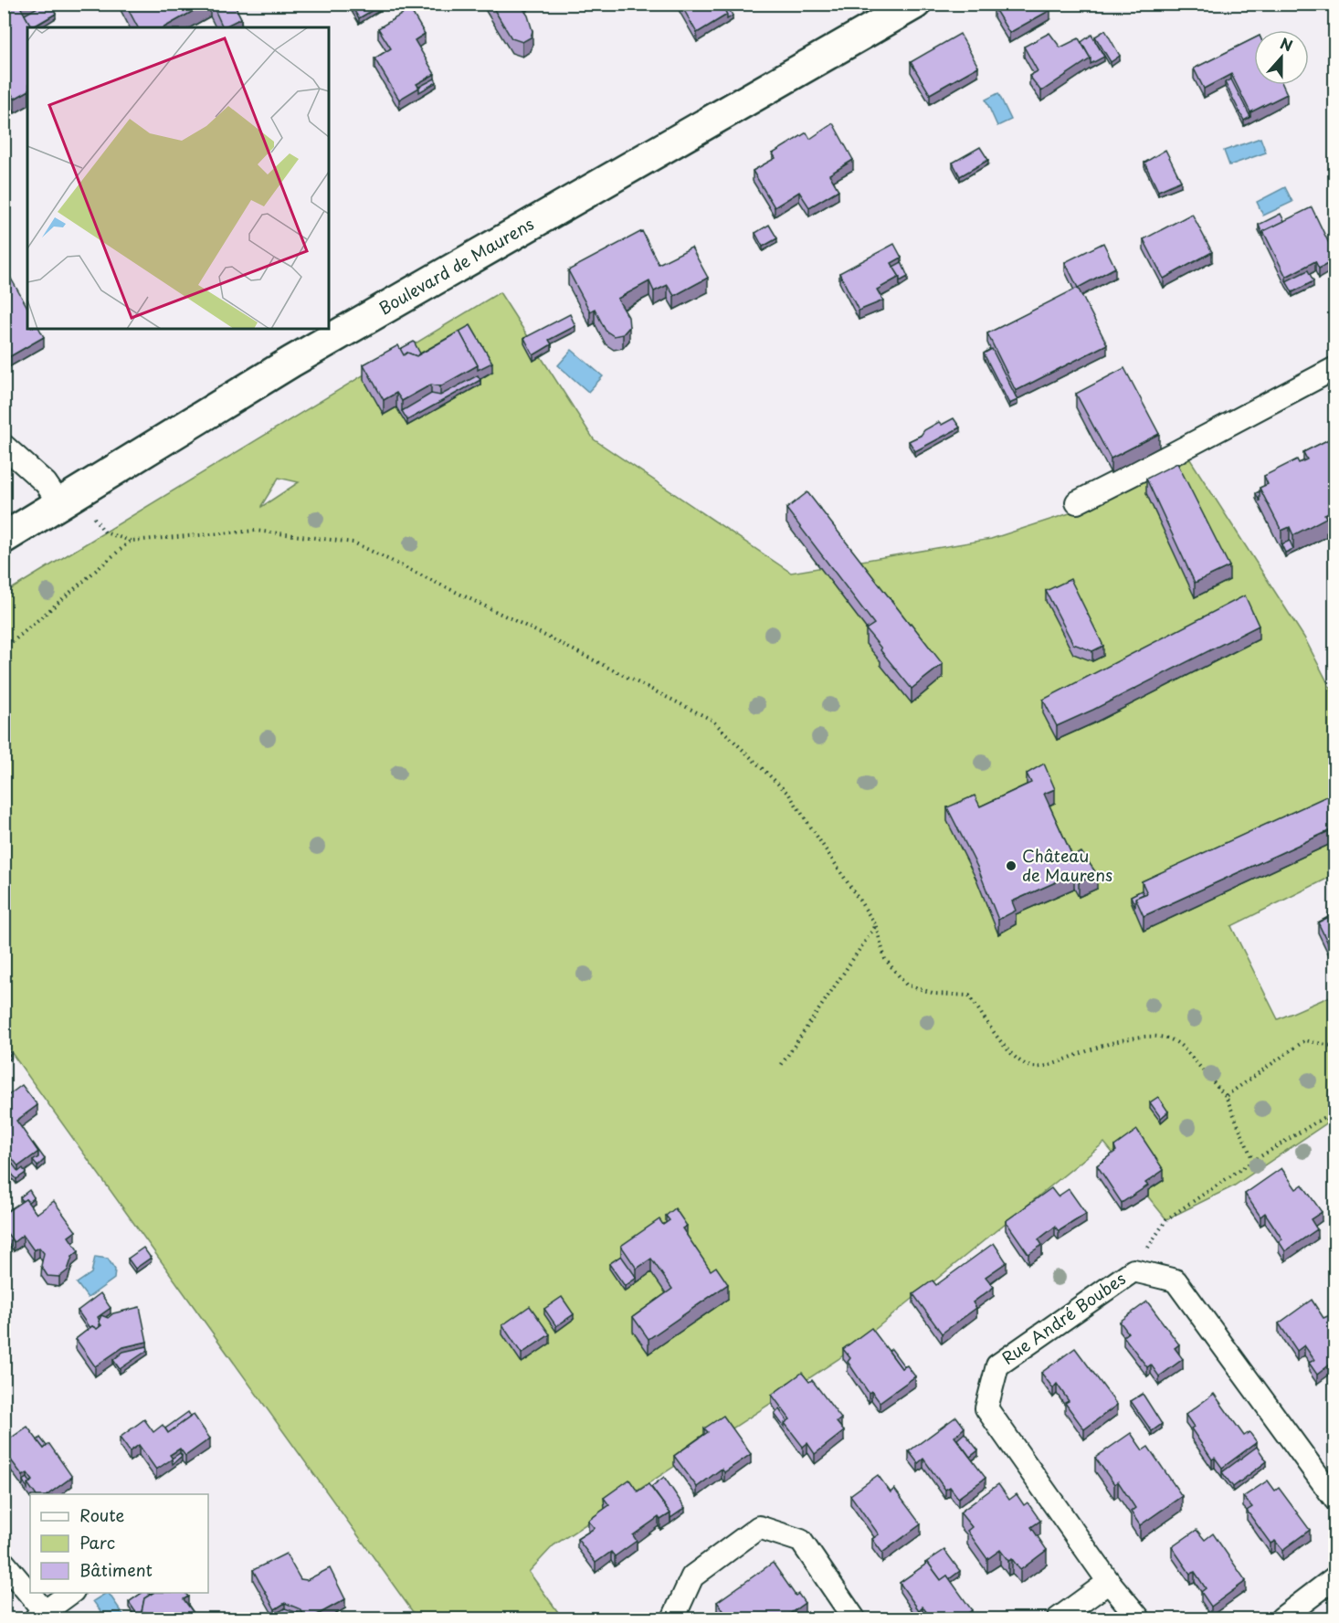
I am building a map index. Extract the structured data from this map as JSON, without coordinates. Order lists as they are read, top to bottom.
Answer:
{
  "streets": {
    "street": ["Boulevard de Maurens", "Rue André Boubes"]
  },
  "places": ["Château de Maurens"],
  "legend": ["Route", "Parc", "Bâtiment"],
  "north": "top"
}
